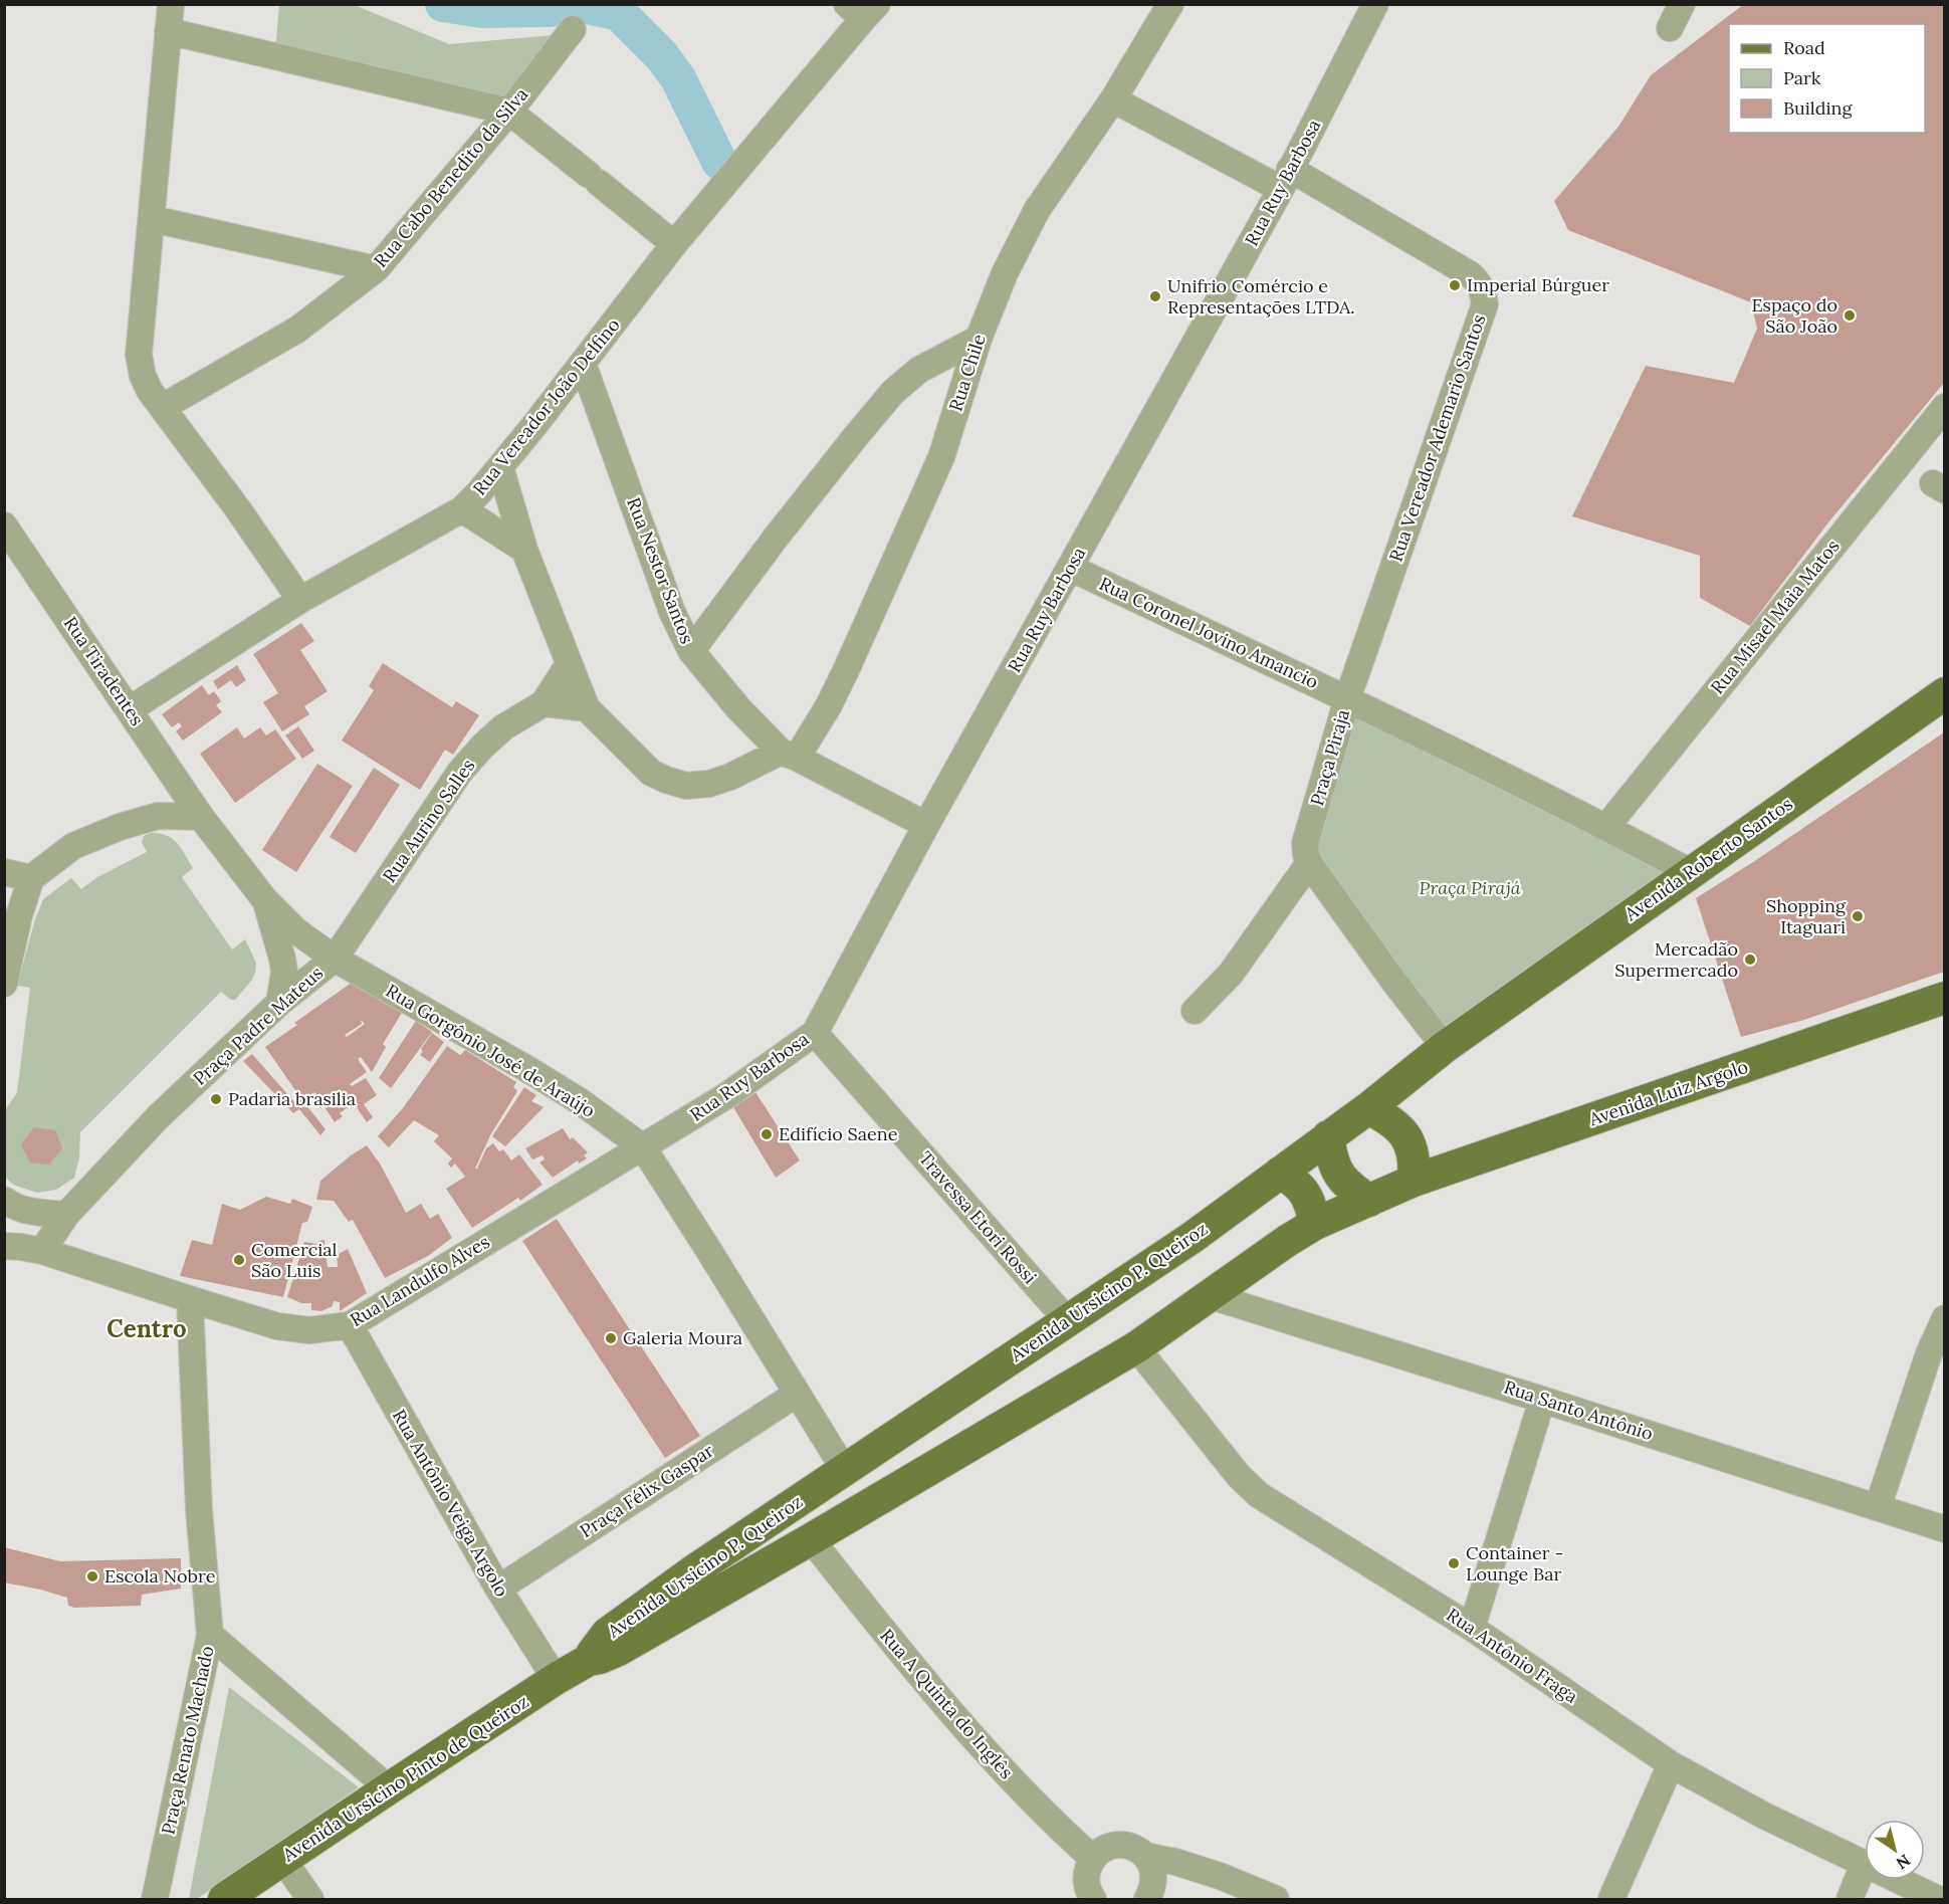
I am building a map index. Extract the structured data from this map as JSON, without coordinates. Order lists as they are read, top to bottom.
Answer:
{
  "streets": {
    "main road": [
      "Avenida Roberto Santos",
      "Avenida Luiz Argolo",
      "Avenida Ursicino P. Queiroz",
      "Avenida Ursicino Pinto de Queiroz"
    ],
    "street": [
      "Rua Cabo Benedito da Silva",
      "Rua Ruy Barbosa",
      "Rua Chile",
      "Rua Vereador João Delfino",
      "Rua Vereador Ademario Santos",
      "Rua Nestor Santos",
      "Rua Misael Maia Matos",
      "Rua Coronel Jovino Amancio",
      "Rua Tiradentes",
      "Praça Piraja",
      "Rua Aurino Salles",
      "Praça Padre Mateus",
      "Rua Gorgônio José de Araújo",
      "Travessa Etori Rossi",
      "Rua Landulfo Alves",
      "Rua Santo Antônio",
      "Praça Félix Gaspar",
      "Rua Antônio Veiga Argolo",
      "Rua Antônio Fraga",
      "Rua A Quinta do Inglês",
      "Praça Renato Machado"
    ]
  },
  "crossings": [
    ["Rua Ruy Barbosa", "Rua Vereador Ademario Santos"],
    ["Rua Ruy Barbosa", "Rua Nestor Santos"],
    ["Rua Ruy Barbosa", "Rua Coronel Jovino Amancio"],
    ["Rua Ruy Barbosa", "Rua Gorgônio José de Araújo"],
    ["Rua Ruy Barbosa", "Travessa Etori Rossi"],
    ["Rua Ruy Barbosa", "Rua Landulfo Alves"],
    ["Rua Chile", "Rua Vereador Ademario Santos"],
    ["Rua Chile", "Rua Nestor Santos"],
    ["Rua Vereador João Delfino", "Rua Nestor Santos"],
    ["Rua Vereador João Delfino", "Rua Tiradentes"],
    ["Rua Vereador Ademario Santos", "Rua Coronel Jovino Amancio"],
    ["Rua Vereador Ademario Santos", "Praça Piraja"],
    ["Rua Misael Maia Matos", "Praça Piraja"],
    ["Rua Coronel Jovino Amancio", "Praça Piraja"],
    ["Rua Tiradentes", "Praça Padre Mateus"],
    ["Praça Piraja", "Avenida Roberto Santos"],
    ["Rua Aurino Salles", "Praça Padre Mateus"],
    ["Rua Aurino Salles", "Rua Gorgônio José de Araújo"],
    ["Avenida Roberto Santos", "Avenida Ursicino P. Queiroz"],
    ["Praça Padre Mateus", "Rua Gorgônio José de Araújo"],
    ["Praça Padre Mateus", "Rua Landulfo Alves"],
    ["Rua Gorgônio José de Araújo", "Rua Landulfo Alves"],
    ["Avenida Luiz Argolo", "Avenida Ursicino P. Queiroz"],
    ["Travessa Etori Rossi", "Avenida Ursicino P. Queiroz"],
    ["Rua Landulfo Alves", "Rua Antônio Veiga Argolo"],
    ["Avenida Ursicino P. Queiroz", "Rua Santo Antônio"],
    ["Avenida Ursicino P. Queiroz", "Rua Antônio Fraga"],
    ["Avenida Ursicino P. Queiroz", "Rua A Quinta do Inglês"],
    ["Avenida Ursicino P. Queiroz", "Avenida Ursicino Pinto de Queiroz"],
    ["Praça Félix Gaspar", "Rua Antônio Veiga Argolo"],
    ["Rua Antônio Veiga Argolo", "Avenida Ursicino Pinto de Queiroz"],
    ["Praça Renato Machado", "Avenida Ursicino Pinto de Queiroz"]
  ],
  "districts": ["Centro"],
  "parks": ["Praça Pirajá"],
  "places": [
    "Imperial Búrguer",
    "Unifrio Comércio e Representações LTDA.",
    "Espaço do São João",
    "Shopping Itaguari",
    "Mercadão Supermercado",
    "Padaria brasilia",
    "Edifício Saene",
    "Comercial São Luis",
    "Galeria Moura",
    "Container - Lounge Bar",
    "Escola Nobre"
  ],
  "legend": ["Road", "Park", "Building"],
  "north": "bottom right"
}
